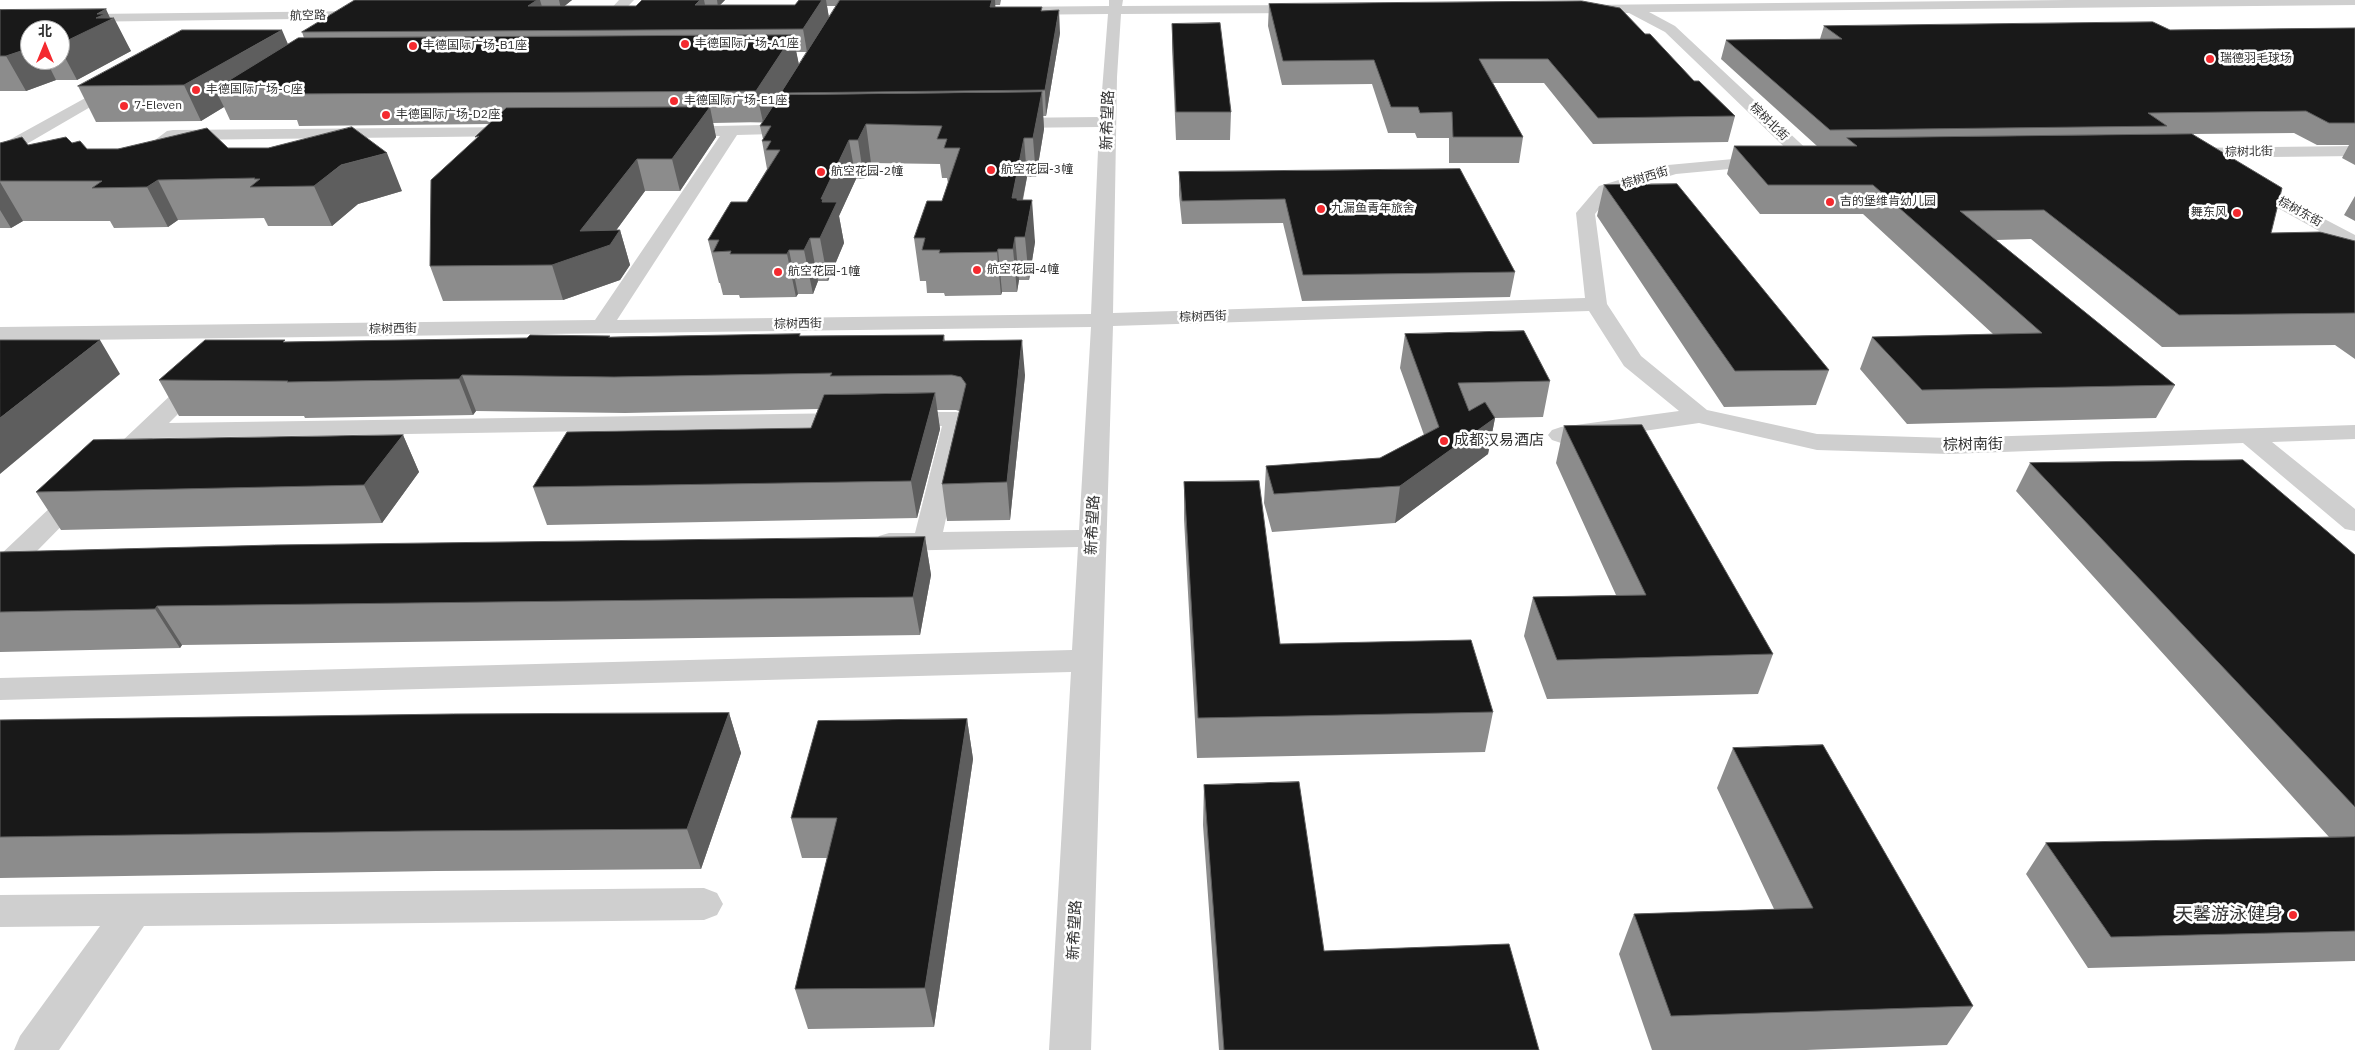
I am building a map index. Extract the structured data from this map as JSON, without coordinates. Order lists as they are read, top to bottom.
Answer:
{
  "streets": {
    "street": [
      "航空路",
      "新希望路",
      "棕树北街",
      "棕树西街",
      "棕树东街",
      "棕树南街"
    ]
  },
  "crossings": [
    ["新希望路", "棕树西街"],
    ["棕树北街", "棕树西街"],
    ["棕树北街", "棕树东街"],
    ["棕树西街", "棕树南街"]
  ],
  "places": [
    "丰德国际广场-A1座",
    "丰德国际广场-B1座",
    "瑞德羽毛球场",
    "丰德国际广场-C座",
    "丰德国际广场-E1座",
    "7-Eleven",
    "丰德国际广场-D2座",
    "航空花园-3幢",
    "航空花园-2幢",
    "吉的堡维肯幼儿园",
    "九漏鱼青年旅舍",
    "舞东风",
    "航空花园-4幢",
    "航空花园-1幢",
    "成都汉易酒店",
    "天馨游泳健身"
  ],
  "north": "top"
}
